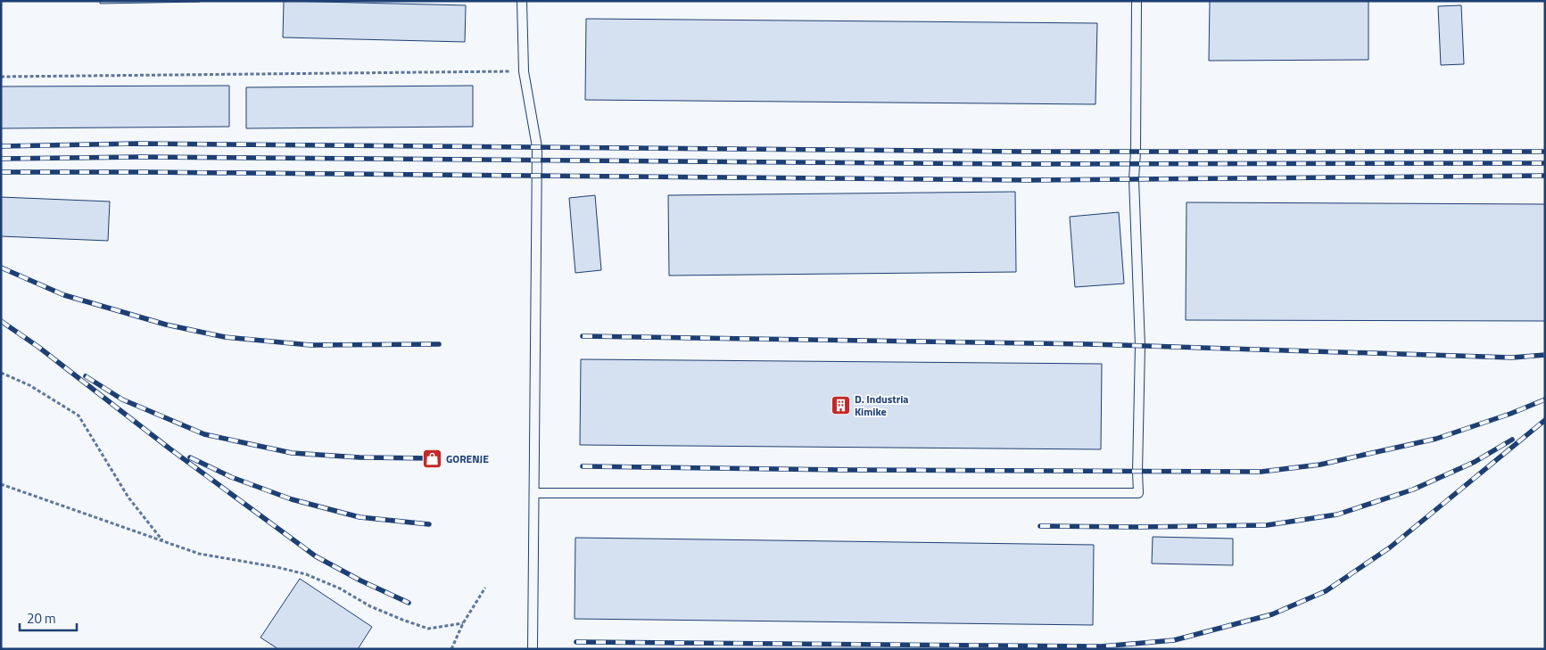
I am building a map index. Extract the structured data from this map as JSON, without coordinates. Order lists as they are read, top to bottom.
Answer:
{
  "places": {
    "building": ["D. Industria Kimike"],
    "shop": ["GORENJE"]
  },
  "scale_bar": "20 m"
}
